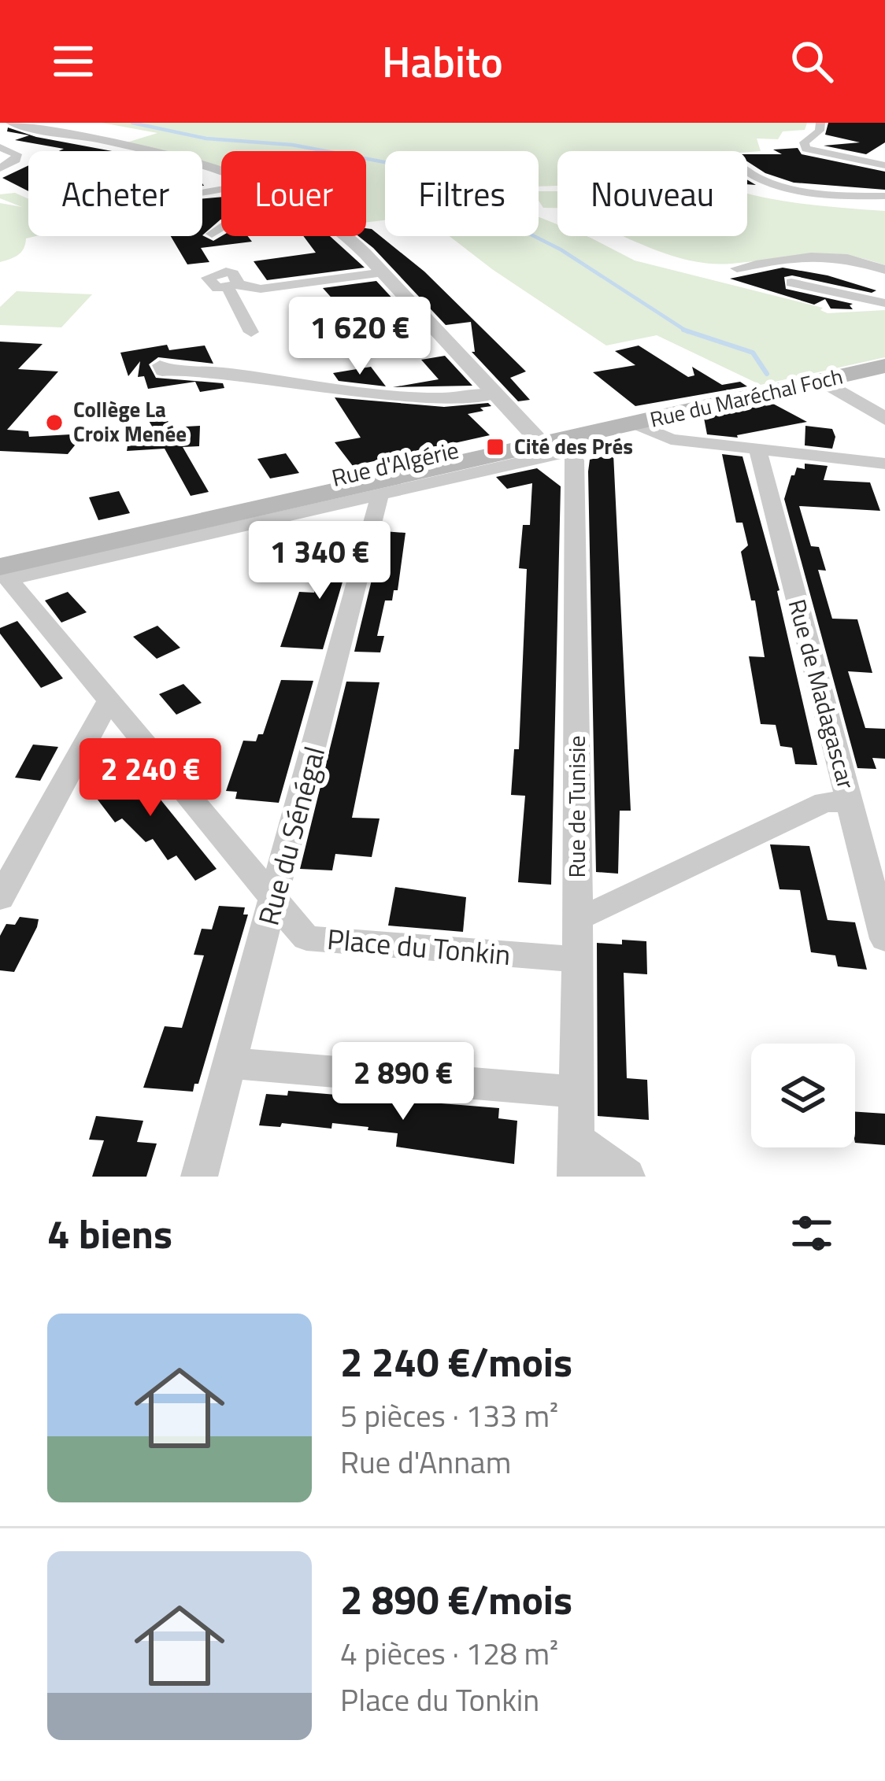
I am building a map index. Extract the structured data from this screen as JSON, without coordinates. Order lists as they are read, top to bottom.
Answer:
{
  "streets": {
    "main road": ["Rue du Maréchal Foch"],
    "street": [
      "Rue d'Algérie",
      "Rue de Madagascar",
      "Rue de Tunisie",
      "Rue du Sénégal",
      "Place du Tonkin"
    ]
  },
  "crossings": [
    ["Rue du Maréchal Foch", "Rue d'Algérie"],
    ["Rue du Maréchal Foch", "Rue de Tunisie"],
    ["Rue du Maréchal Foch", "Place du Tonkin"],
    ["Rue d'Algérie", "Rue de Tunisie"],
    ["Rue d'Algérie", "Rue du Sénégal"],
    ["Rue d'Algérie", "Place du Tonkin"],
    ["Rue de Tunisie", "Place du Tonkin"],
    ["Rue du Sénégal", "Place du Tonkin"]
  ],
  "places": {
    "other": ["Collège La Croix Menée"],
    "transit": ["Cité des Prés"]
  },
  "page": {
    "header": "Habito",
    "chip": [
      "Acheter",
      "Louer",
      "Filtres",
      "Nouveau"
    ],
    "price": [
      "1 620 €",
      "1 340 €",
      "2 240 €",
      "2 890 €"
    ],
    "heading": "4 biens",
    "list": [
      {
        "name": "2 240 €/mois",
        "note": "5 pièces · 133 m² · Rue d'Annam"
      },
      {
        "name": "2 890 €/mois",
        "note": "4 pièces · 128 m² · Place du Tonkin"
      }
    ]
  }
}
